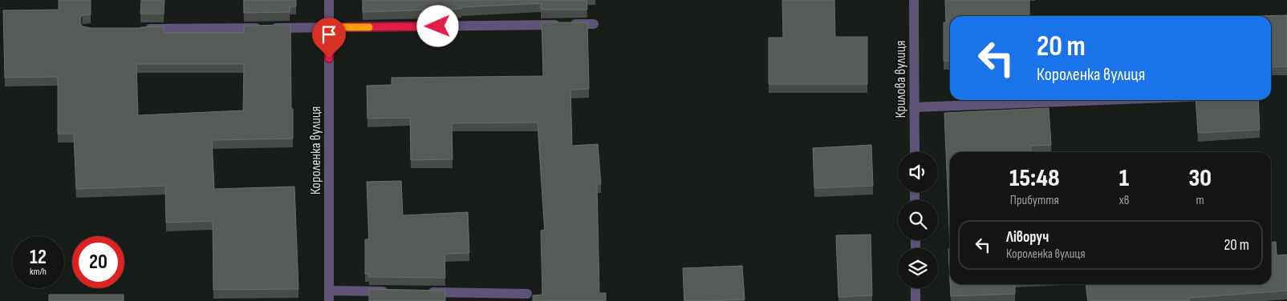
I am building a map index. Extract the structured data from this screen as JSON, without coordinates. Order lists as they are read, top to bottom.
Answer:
{
  "streets": {
    "street": ["Крилова вулиця", "Короленка вулиця"]
  },
  "page": {
    "turn": ["20 m", "Короленка вулиця"],
    "eta": [
      "15:48",
      "Прибуття",
      "1",
      "хв",
      "30",
      "m"
    ],
    "list": [
      {
        "name": "Ліворуч",
        "note": "Короленка вулиця",
        "value": "20 m"
      }
    ],
    "speed": "12 km/h",
    "limit": "20"
  }
}
